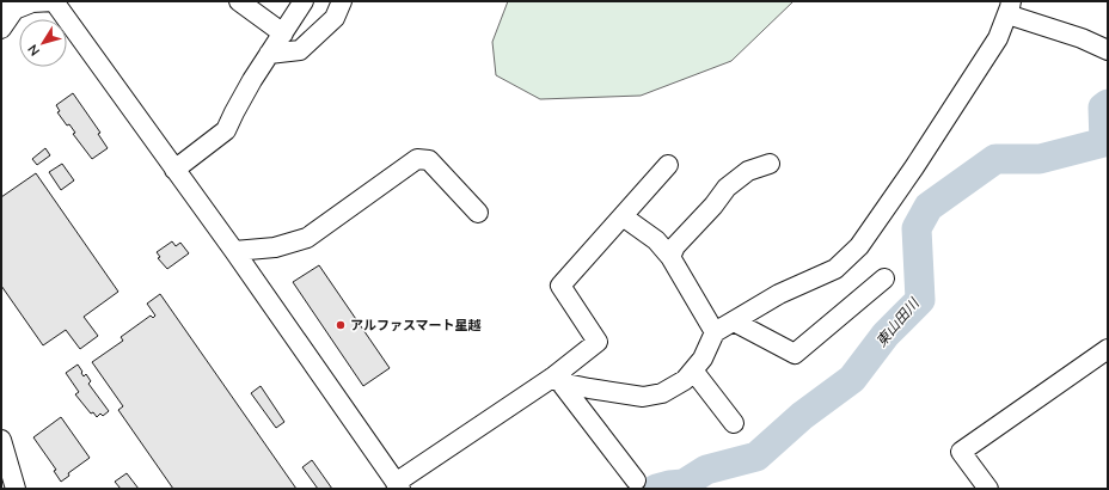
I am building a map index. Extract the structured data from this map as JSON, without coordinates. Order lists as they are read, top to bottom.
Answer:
{
  "water": ["東山田川"],
  "places": ["アルファスマート星越"],
  "north": "bottom left"
}
